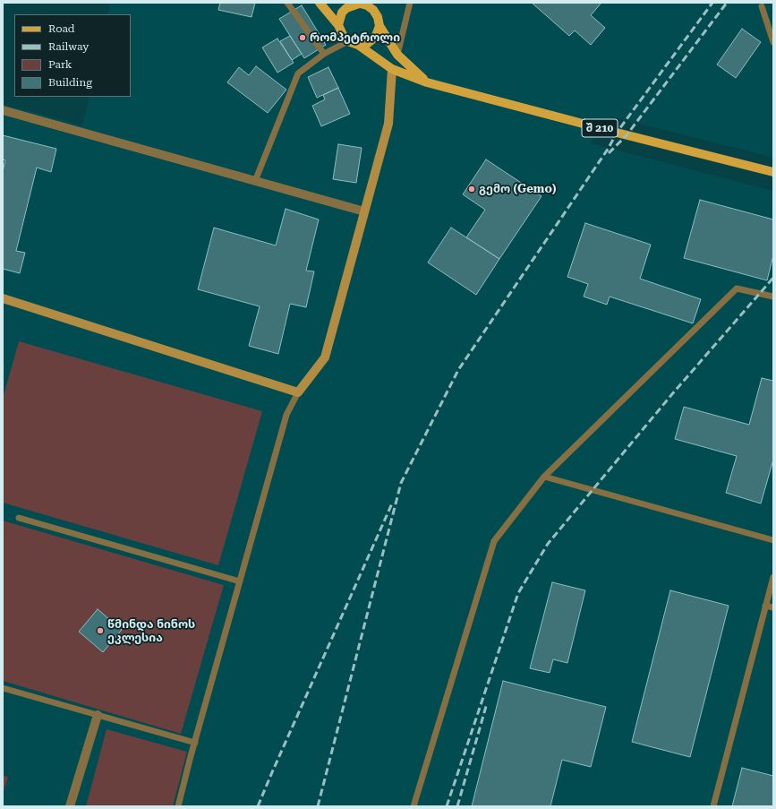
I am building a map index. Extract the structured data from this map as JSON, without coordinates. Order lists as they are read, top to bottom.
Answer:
{
  "streets": {
    "main road": ["შ 210"]
  },
  "places": ["რომპეტროლი", "გემო (Gemo)", "წმინდა ნინოს ეკლესია"],
  "legend": [
    "Road",
    "Railway",
    "Park",
    "Building"
  ]
}
